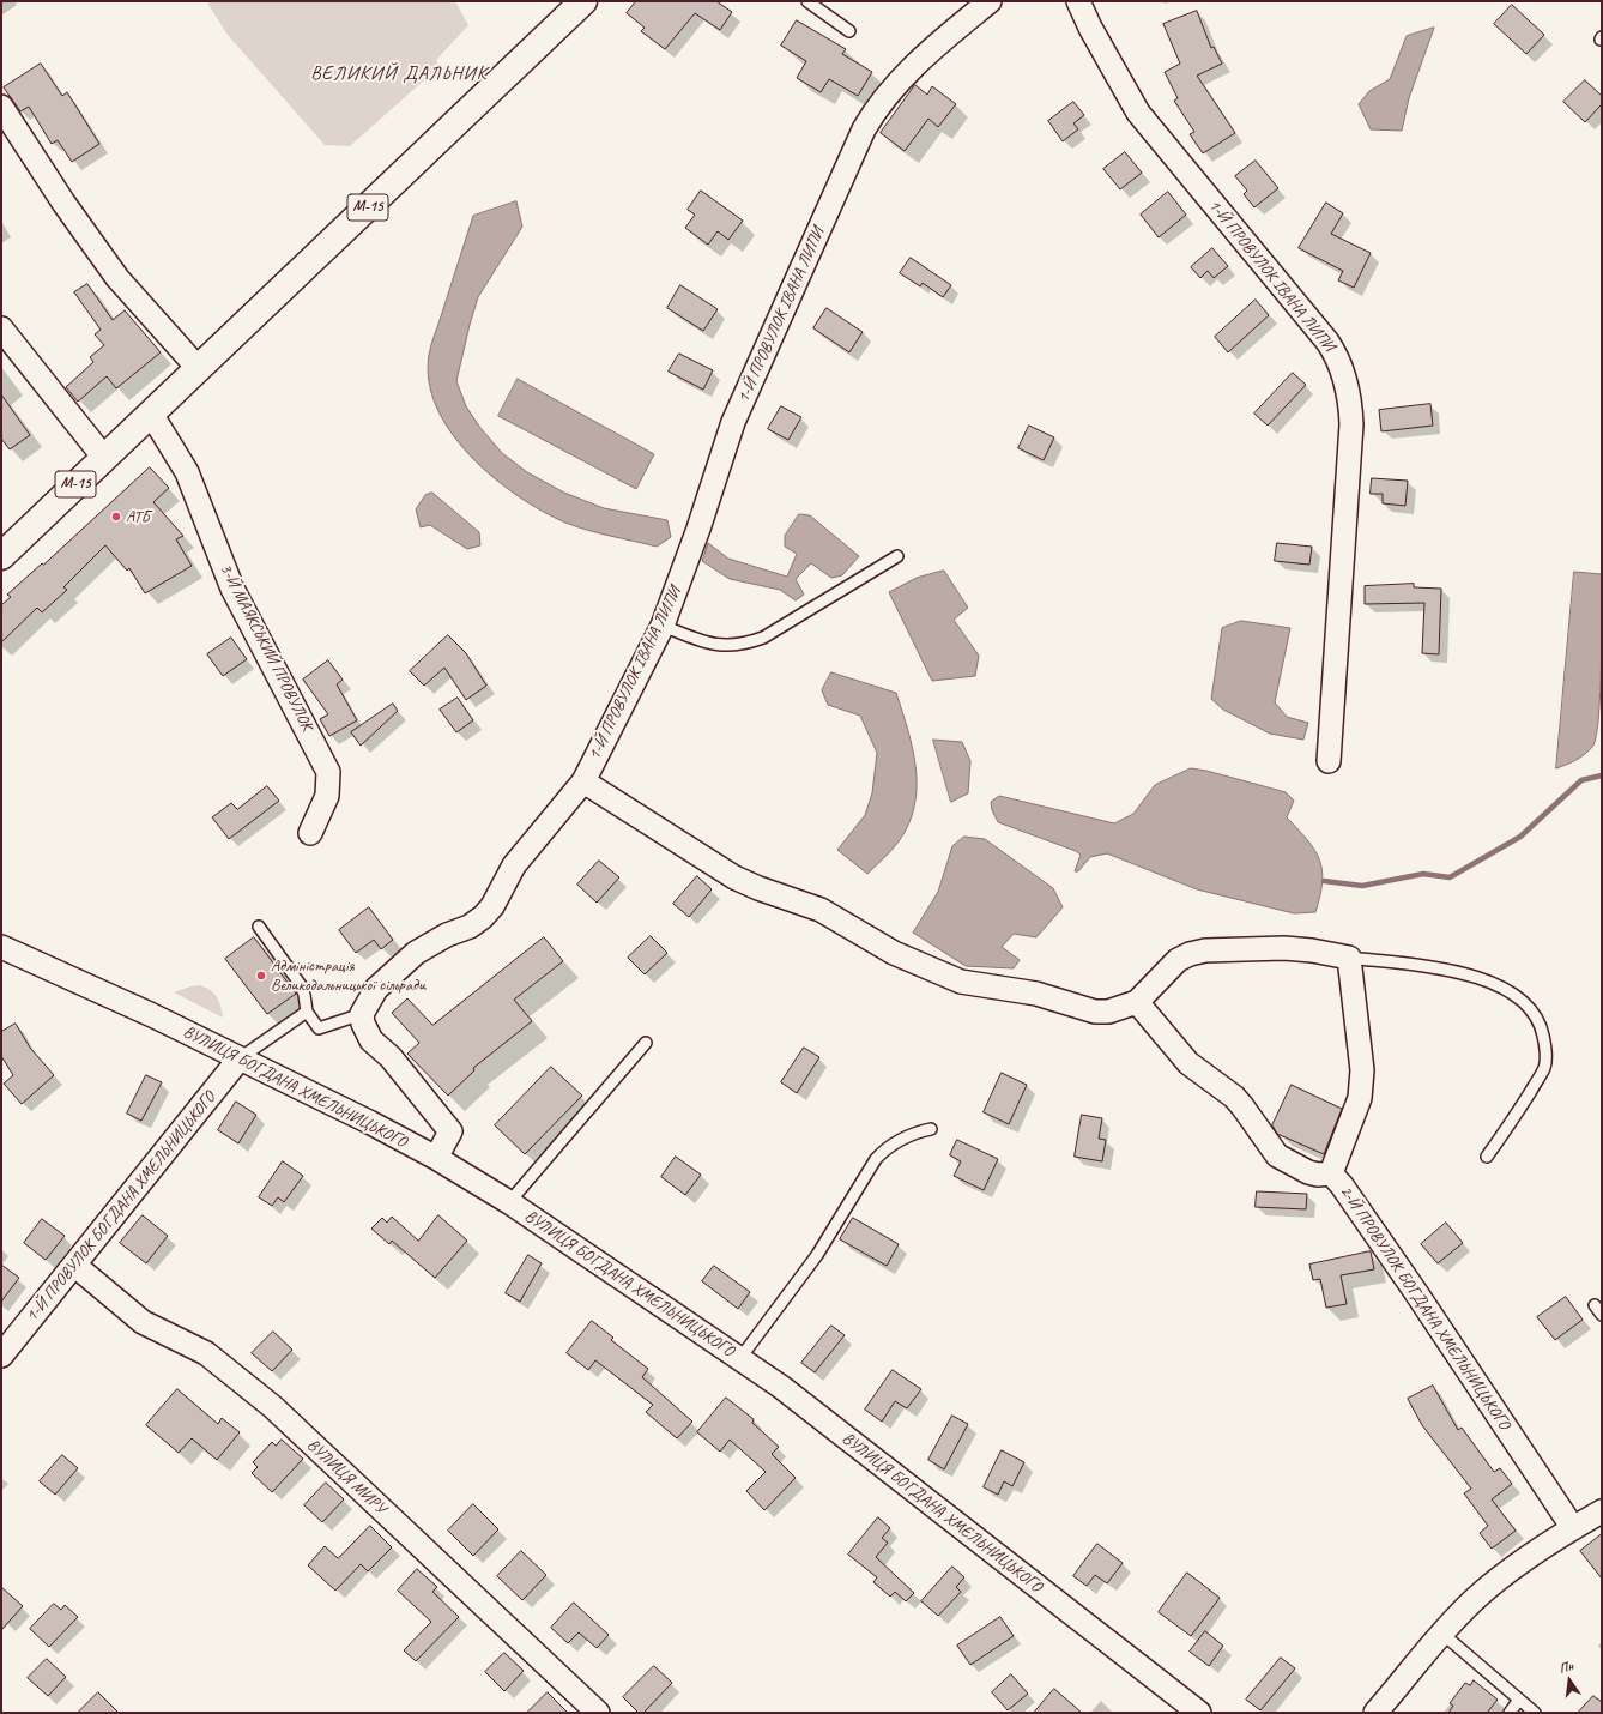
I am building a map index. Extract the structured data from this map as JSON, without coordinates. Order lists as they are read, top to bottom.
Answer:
{
  "streets": {
    "highway": ["М-15"],
    "street": [
      "1-Й ПРОВУЛОК ІВАНА ЛИПИ",
      "3-Й МАЯКСЬКИЙ ПРОВУЛОК",
      "ВУЛИЦЯ БОГДАНА ХМЕЛЬНИЦЬКОГО",
      "1-Й ПРОВУЛОК БОГДАНА ХМЕЛЬНИЦЬКОГО",
      "2-Й ПРОВУЛОК БОГДАНА ХМЕЛЬНИЦЬКОГО",
      "ВУЛИЦЯ МИРУ"
    ]
  },
  "crossings": [
    ["М-15", "3-Й МАЯКСЬКИЙ ПРОВУЛОК"],
    ["ВУЛИЦЯ БОГДАНА ХМЕЛЬНИЦЬКОГО", "1-Й ПРОВУЛОК БОГДАНА ХМЕЛЬНИЦЬКОГО"],
    ["1-Й ПРОВУЛОК БОГДАНА ХМЕЛЬНИЦЬКОГО", "ВУЛИЦЯ МИРУ"]
  ],
  "districts": ["ВЕЛИКИЙ ДАЛЬНИК"],
  "places": ["АТБ", "Адміністрація Великодальницької сільради"],
  "north": "top"
}
